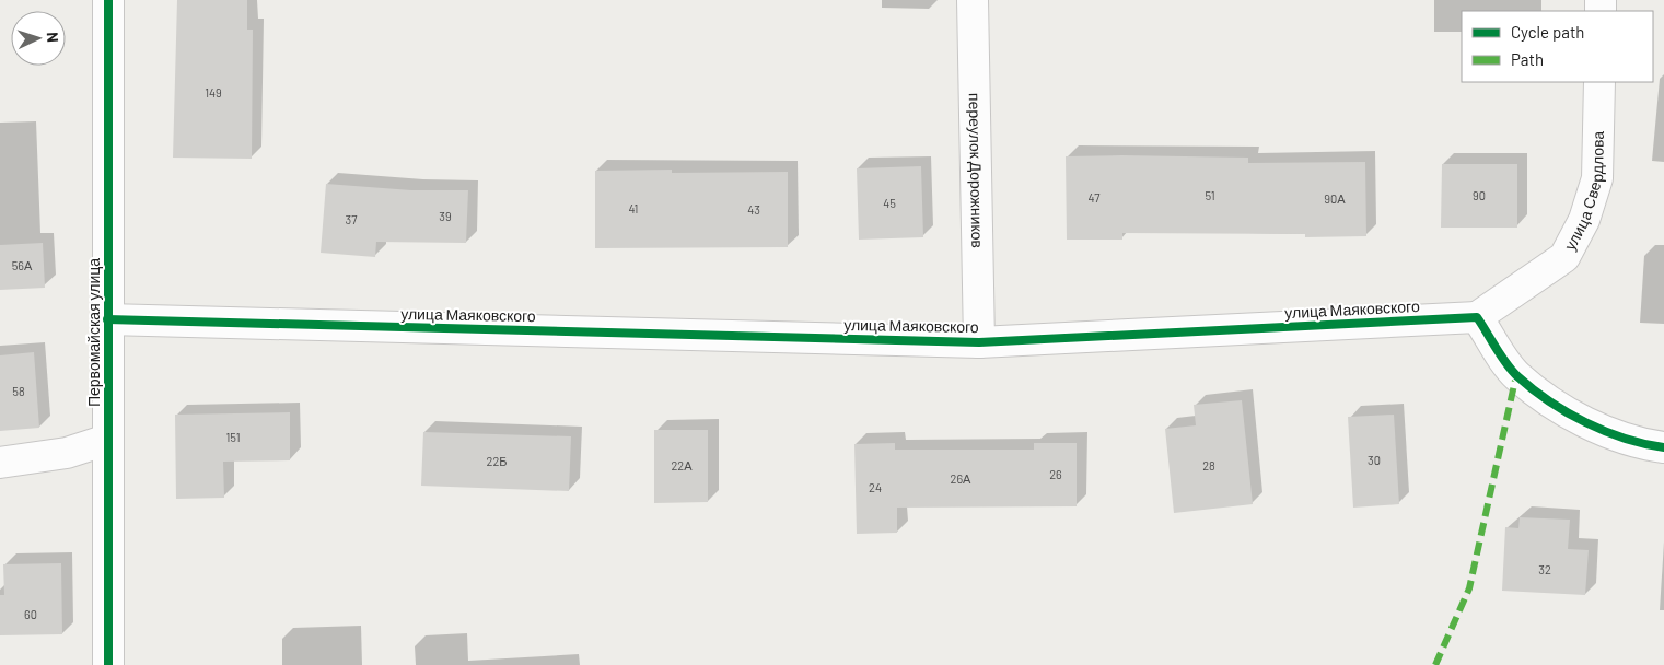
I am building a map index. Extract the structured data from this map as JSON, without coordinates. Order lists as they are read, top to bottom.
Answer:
{
  "streets": {
    "street": [
      "переулок Дорожников",
      "улица Свердлова",
      "улица Маяковского",
      "Первомайская улица"
    ]
  },
  "crossings": [
    ["переулок Дорожников", "улица Маяковского"],
    ["улица Свердлова", "улица Маяковского"],
    ["улица Маяковского", "Первомайская улица"]
  ],
  "house_numbers": [
    "149",
    "51",
    "90",
    "47",
    "90А",
    "45",
    "41",
    "43",
    "39",
    "37",
    "56А",
    "58",
    "151",
    "30",
    "22Б",
    "22А",
    "28",
    "26",
    "26А",
    "24",
    "32",
    "60"
  ],
  "legend": ["Cycle path", "Path"],
  "north": "right"
}
